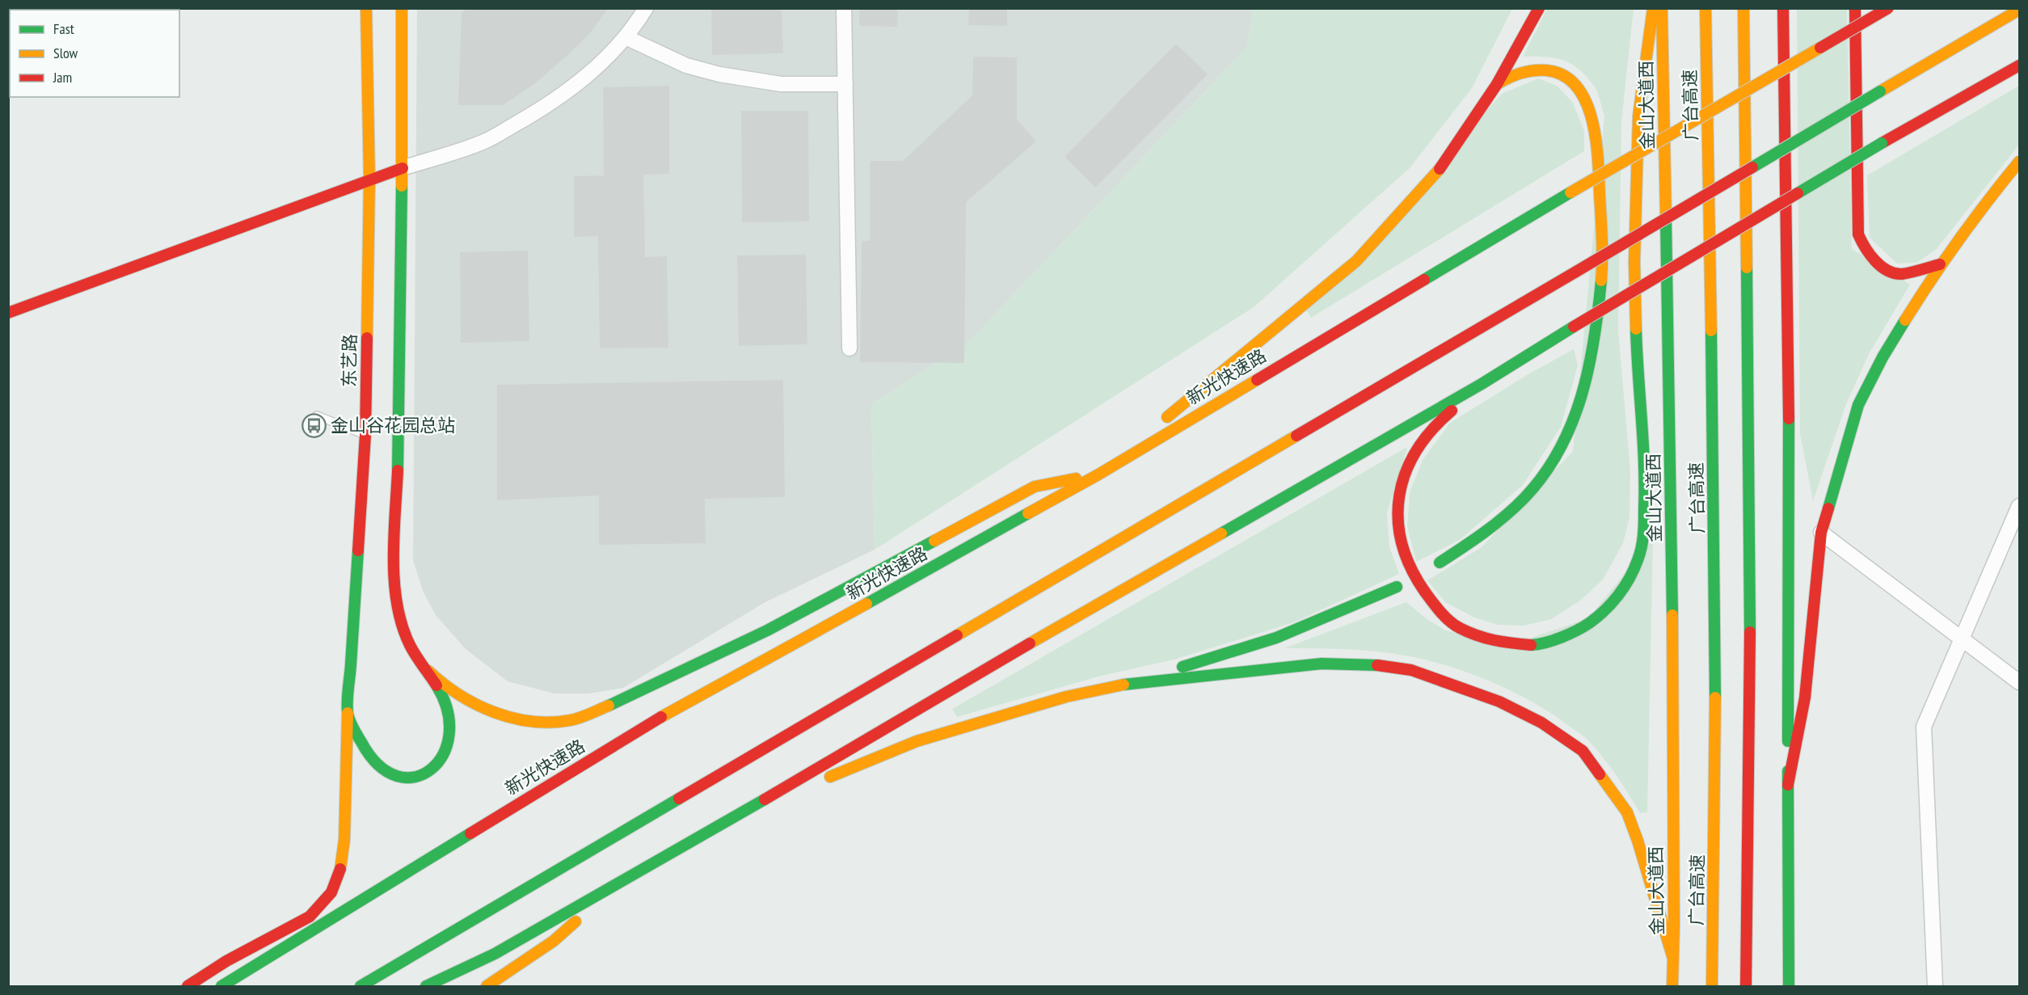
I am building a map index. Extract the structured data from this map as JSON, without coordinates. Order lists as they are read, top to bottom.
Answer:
{
  "streets": {
    "main road": [
      "金山大道西",
      "广台高速",
      "东艺路",
      "新光快速路"
    ]
  },
  "places": {
    "bus stop": ["金山谷花园总站"]
  },
  "legend": ["Fast", "Slow", "Jam"]
}
